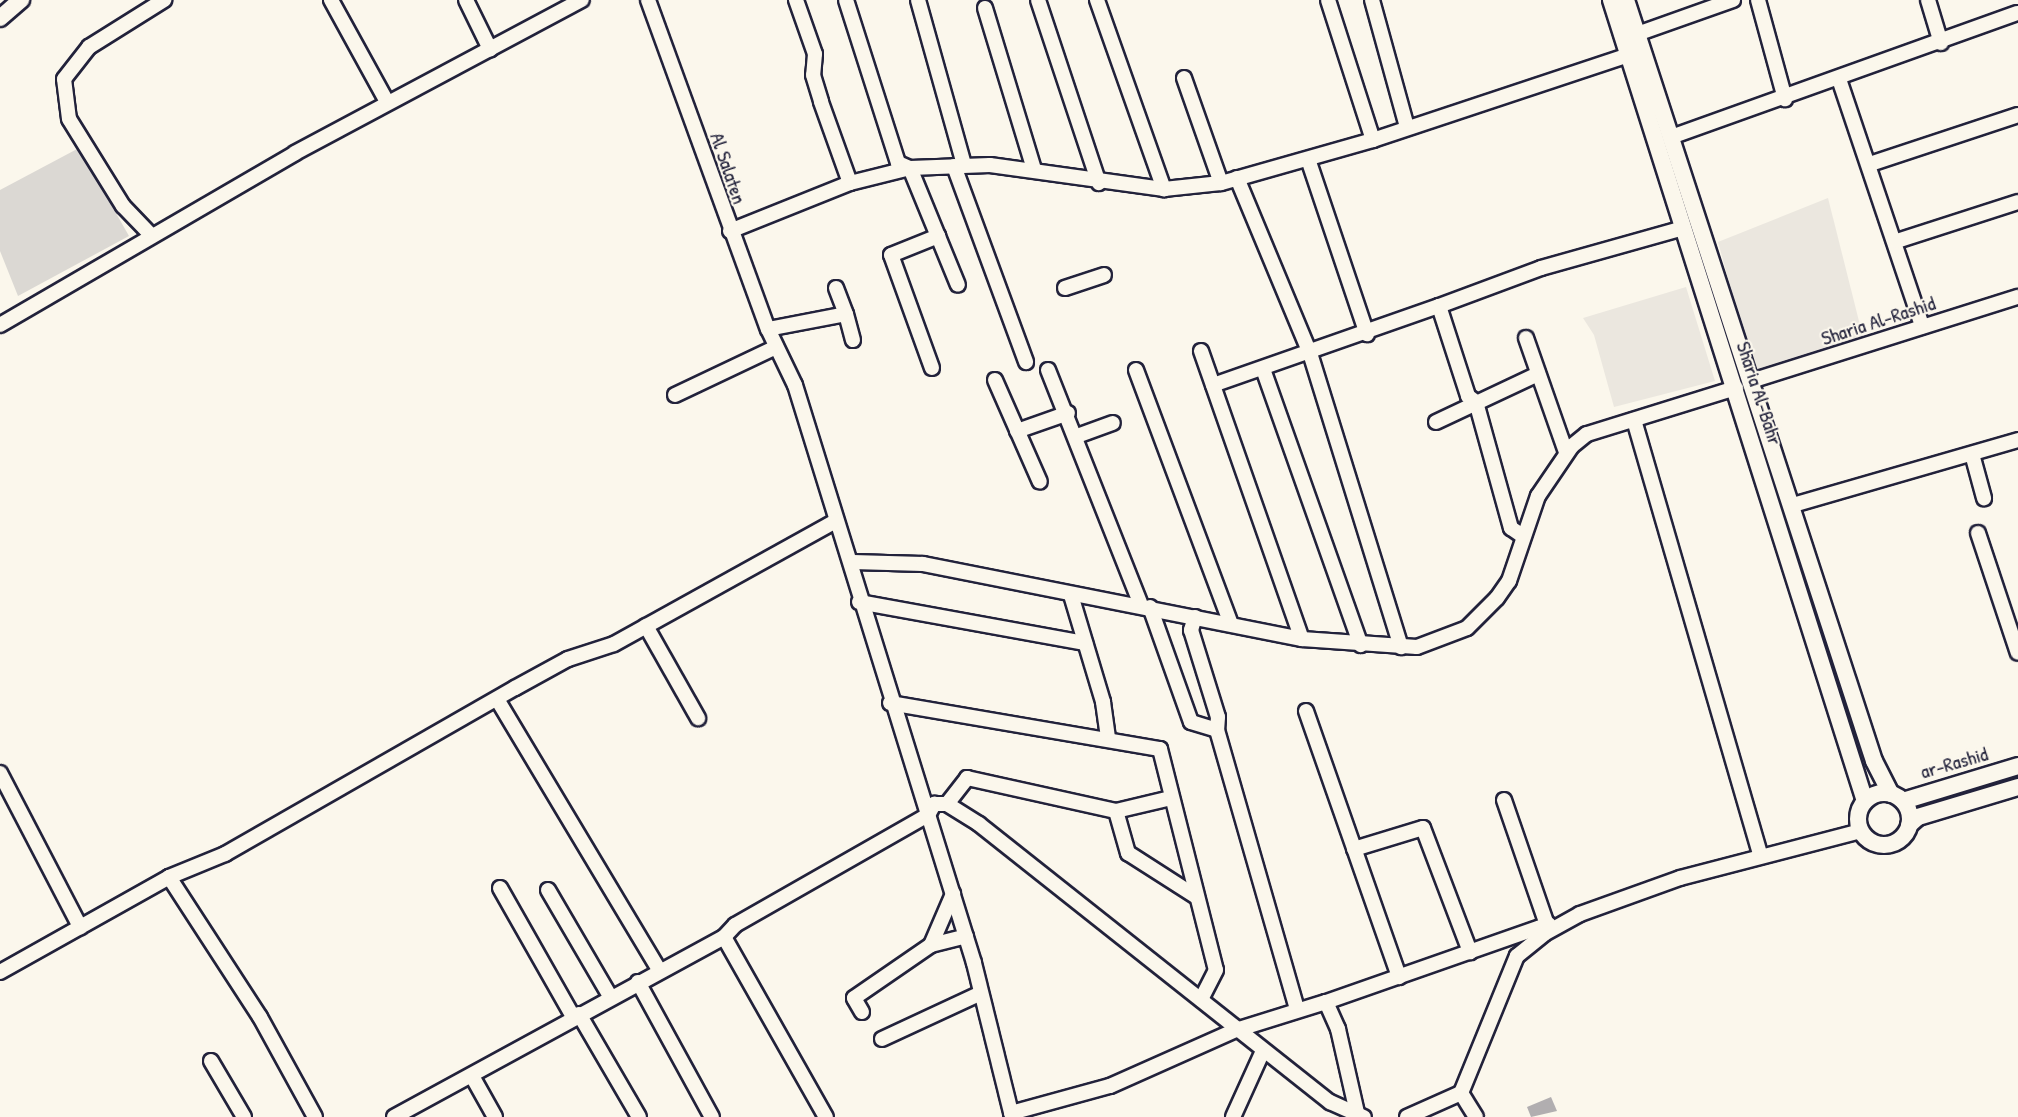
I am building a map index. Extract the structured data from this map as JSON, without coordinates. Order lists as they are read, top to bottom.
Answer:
{
  "streets": {
    "main road": ["Sharia Al-Bahr", "ar-Rashid"],
    "street": ["Al Salaten", "Sharia Al-Rashid"]
  },
  "crossings": [
    ["Al Salaten", "Sharia Al-Rashid"],
    ["Sharia Al-Rashid", "Sharia Al-Bahr"],
    ["Sharia Al-Bahr", "ar-Rashid"]
  ]
}
